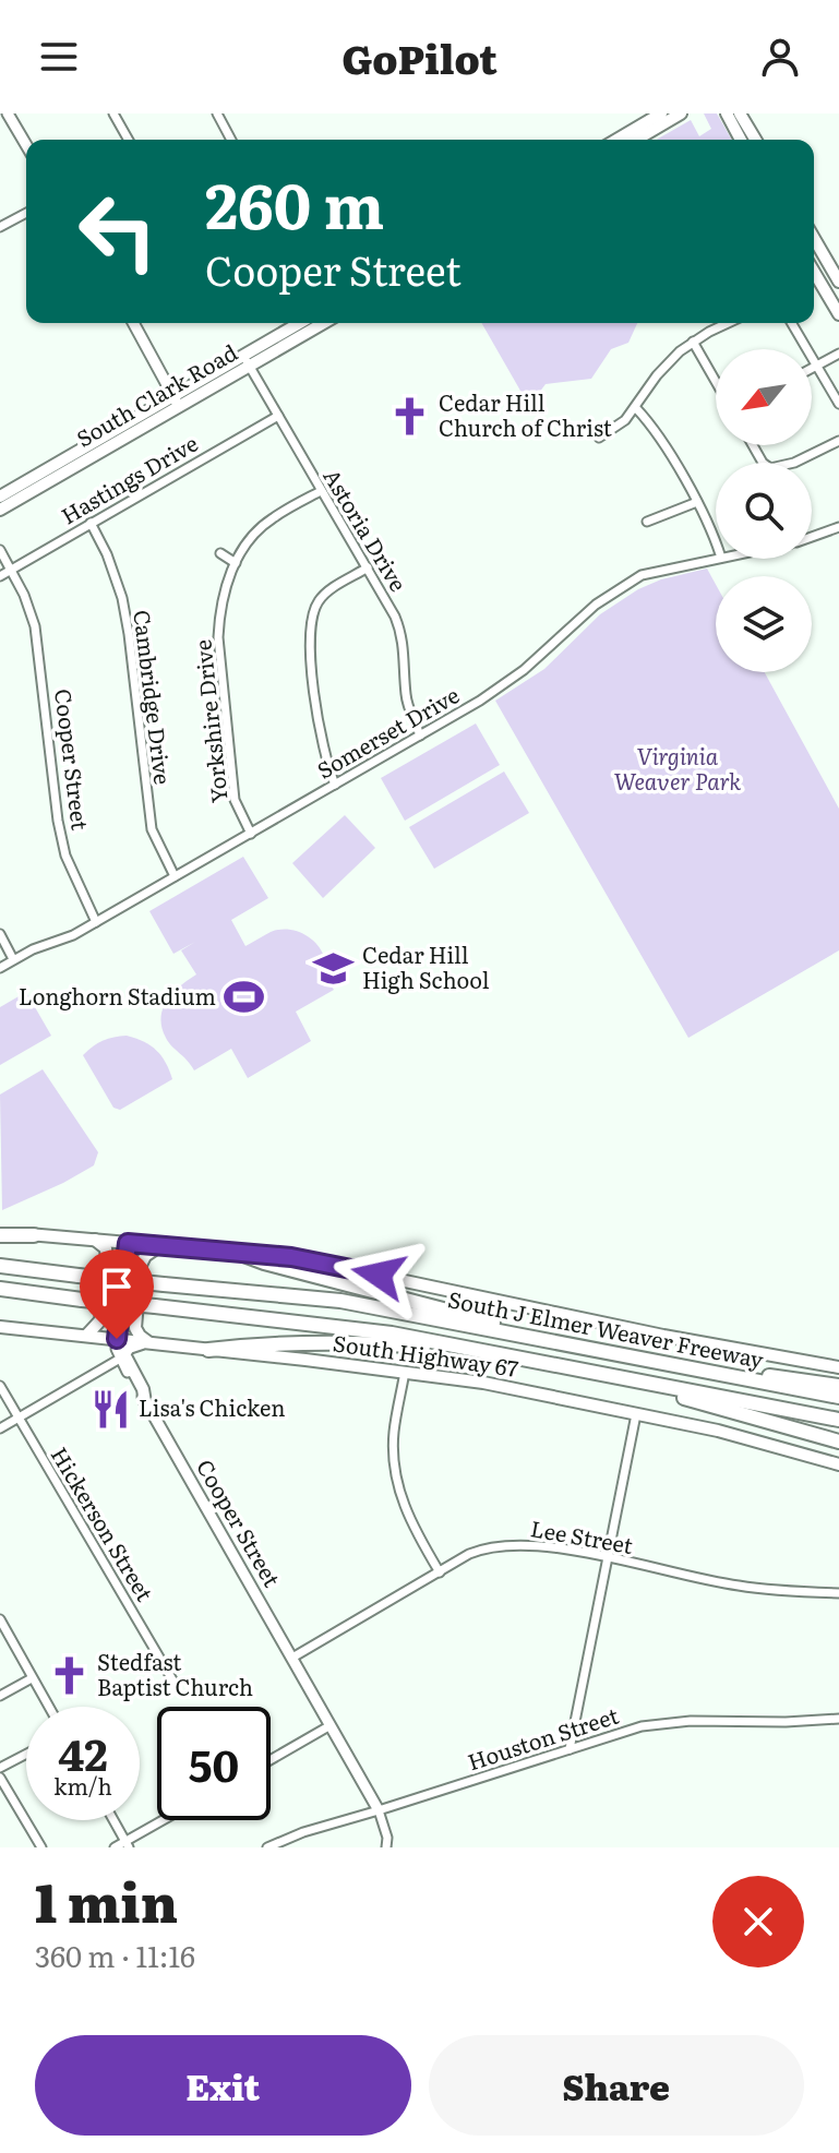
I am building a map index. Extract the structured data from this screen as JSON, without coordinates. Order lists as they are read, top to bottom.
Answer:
{
  "streets": {
    "highway": ["South J Elmer Weaver Freeway"],
    "main road": ["South Clark Road", "South Highway 67"],
    "street": [
      "Hastings Drive",
      "Astoria Drive",
      "Cambridge Drive",
      "Yorkshire Drive",
      "Somerset Drive",
      "Cooper Street",
      "Hickerson Street",
      "Lee Street",
      "Houston Street"
    ]
  },
  "crossings": [
    ["South Clark Road", "Astoria Drive"],
    ["Hastings Drive", "Astoria Drive"],
    ["Hastings Drive", "Cambridge Drive"],
    ["Hastings Drive", "Cooper Street"],
    ["Astoria Drive", "Yorkshire Drive"],
    ["Astoria Drive", "Somerset Drive"],
    ["Cambridge Drive", "Somerset Drive"],
    ["Yorkshire Drive", "Somerset Drive"],
    ["Somerset Drive", "Cooper Street"],
    ["Cooper Street", "South Highway 67"],
    ["Cooper Street", "Lee Street"],
    ["Cooper Street", "Houston Street"]
  ],
  "parks": ["Virginia Weaver Park"],
  "places": {
    "church": ["Cedar Hill Church of Christ", "Stedfast Baptist Church"],
    "school or university": ["Cedar Hill High School"],
    "sports": ["Longhorn Stadium"],
    "restaurant": ["Lisa's Chicken"]
  },
  "north": "bottom left",
  "page": {
    "header": "GoPilot",
    "turn": ["260 m", "Cooper Street"],
    "speed": "42 km/h",
    "limit": "50",
    "heading": ["1 min", "360 m · 11:16"],
    "buttons": ["Exit", "Share"]
  }
}
